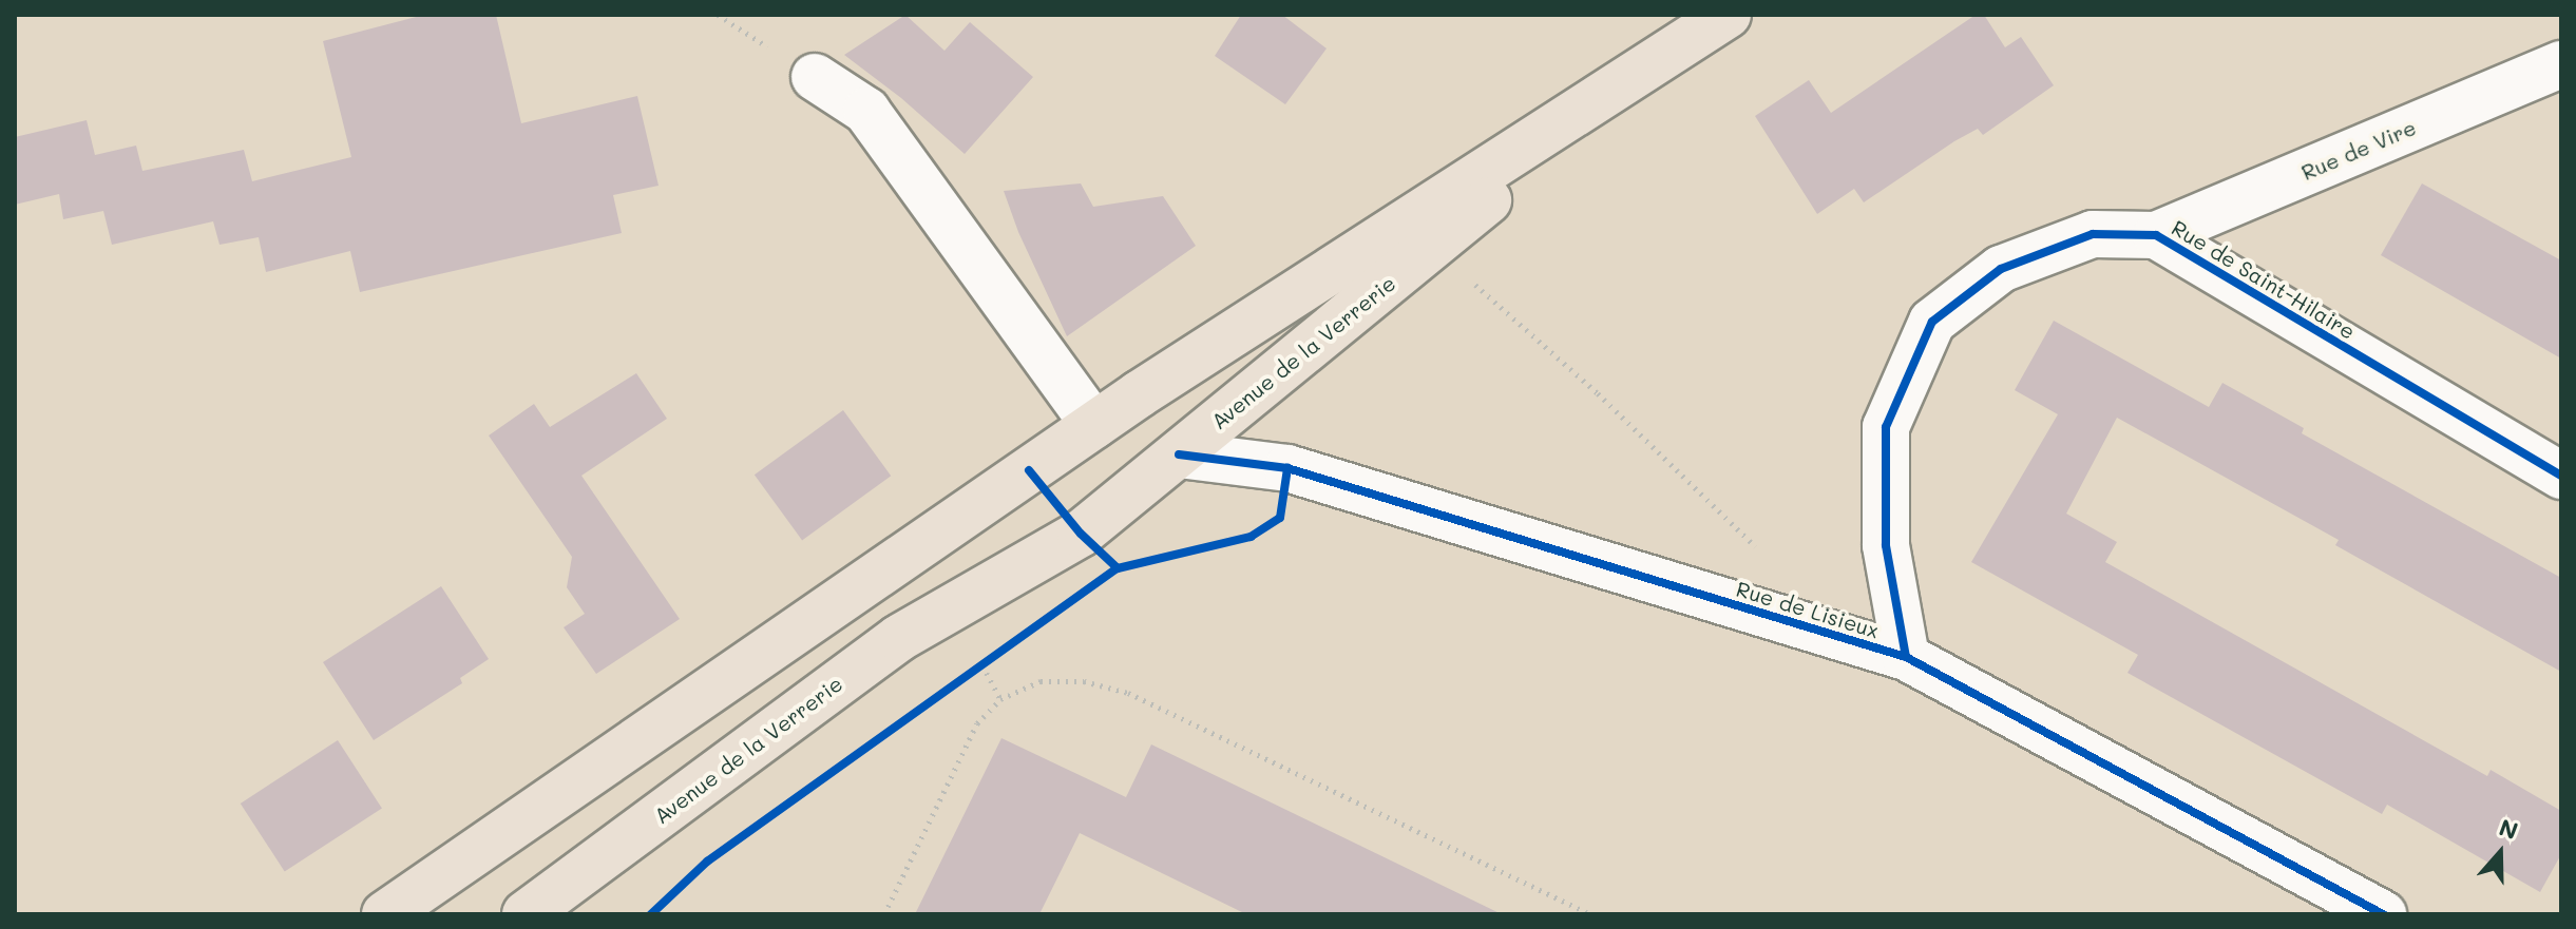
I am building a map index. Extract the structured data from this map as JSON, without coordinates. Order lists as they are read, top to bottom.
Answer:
{
  "streets": {
    "main road": ["Avenue de la Verrerie"],
    "street": ["Rue de Vire", "Rue de Saint-Hilaire", "Rue de Lisieux"]
  },
  "crossings": [
    ["Rue de Vire", "Rue de Saint-Hilaire"],
    ["Rue de Saint-Hilaire", "Rue de Lisieux"],
    ["Avenue de la Verrerie", "Rue de Lisieux"]
  ],
  "north": "top"
}
